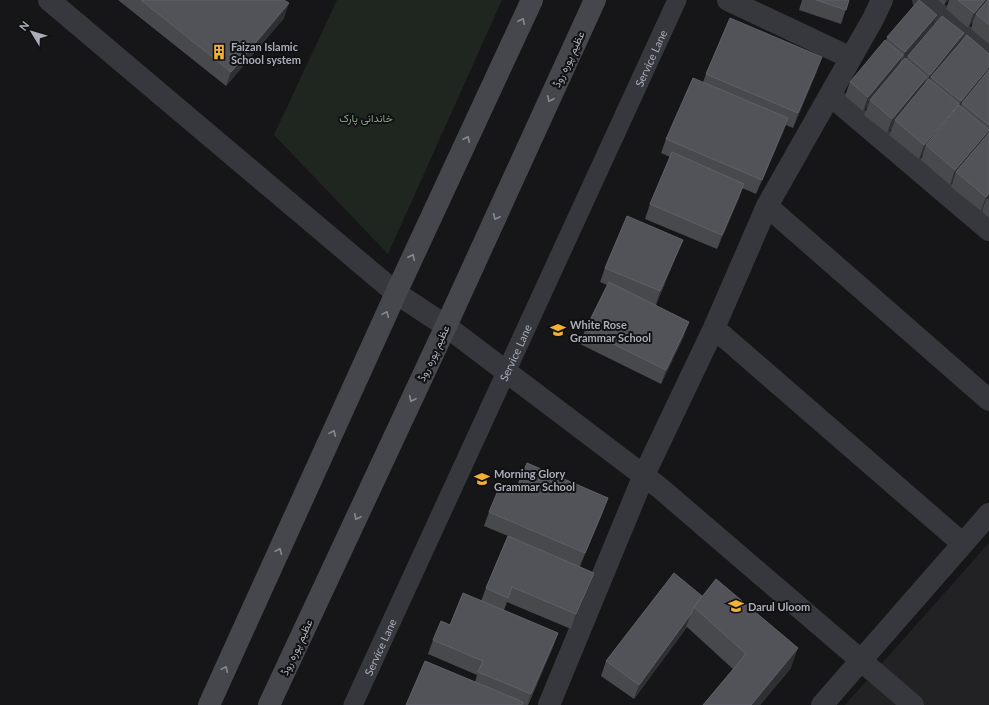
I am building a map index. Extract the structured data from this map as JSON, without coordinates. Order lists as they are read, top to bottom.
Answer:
{
  "streets": {
    "main road": ["عظیم پورہ روڈ"],
    "lane": ["Service Lane"]
  },
  "parks": ["خاندانی پارک"],
  "places": {
    "building": ["Faizan Islamic School system"],
    "school or university": ["White Rose Grammar School", "Morning Glory Grammar School", "Darul Uloom"]
  },
  "north": "top left"
}
